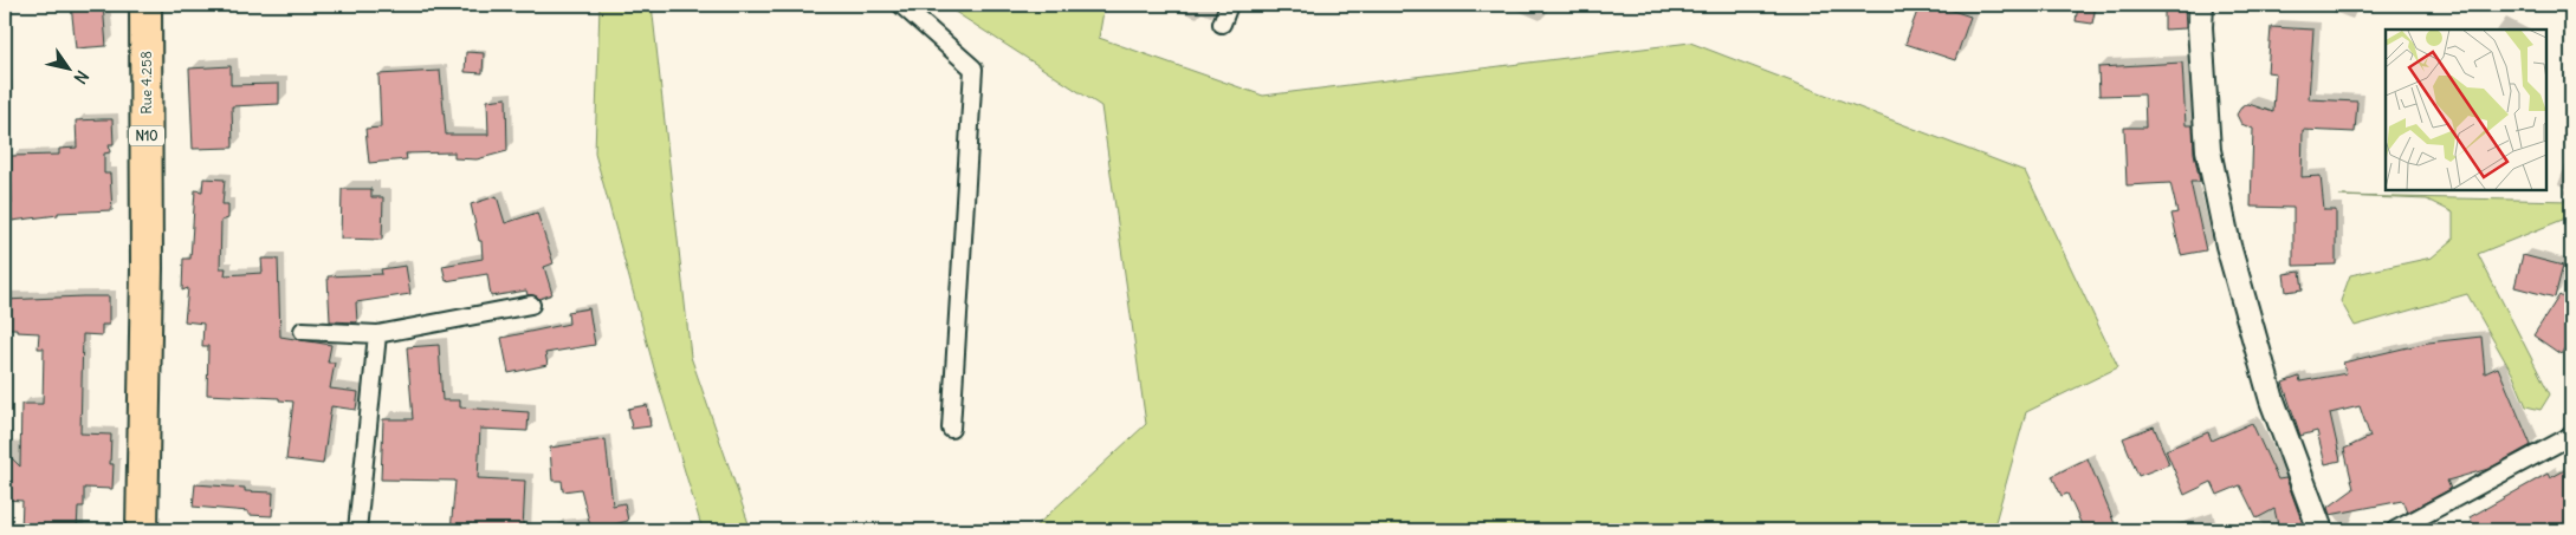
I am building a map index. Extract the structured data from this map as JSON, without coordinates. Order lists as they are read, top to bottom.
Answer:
{
  "streets": {
    "highway": ["Rue 4.258", "N10"]
  },
  "north": "bottom right"
}
